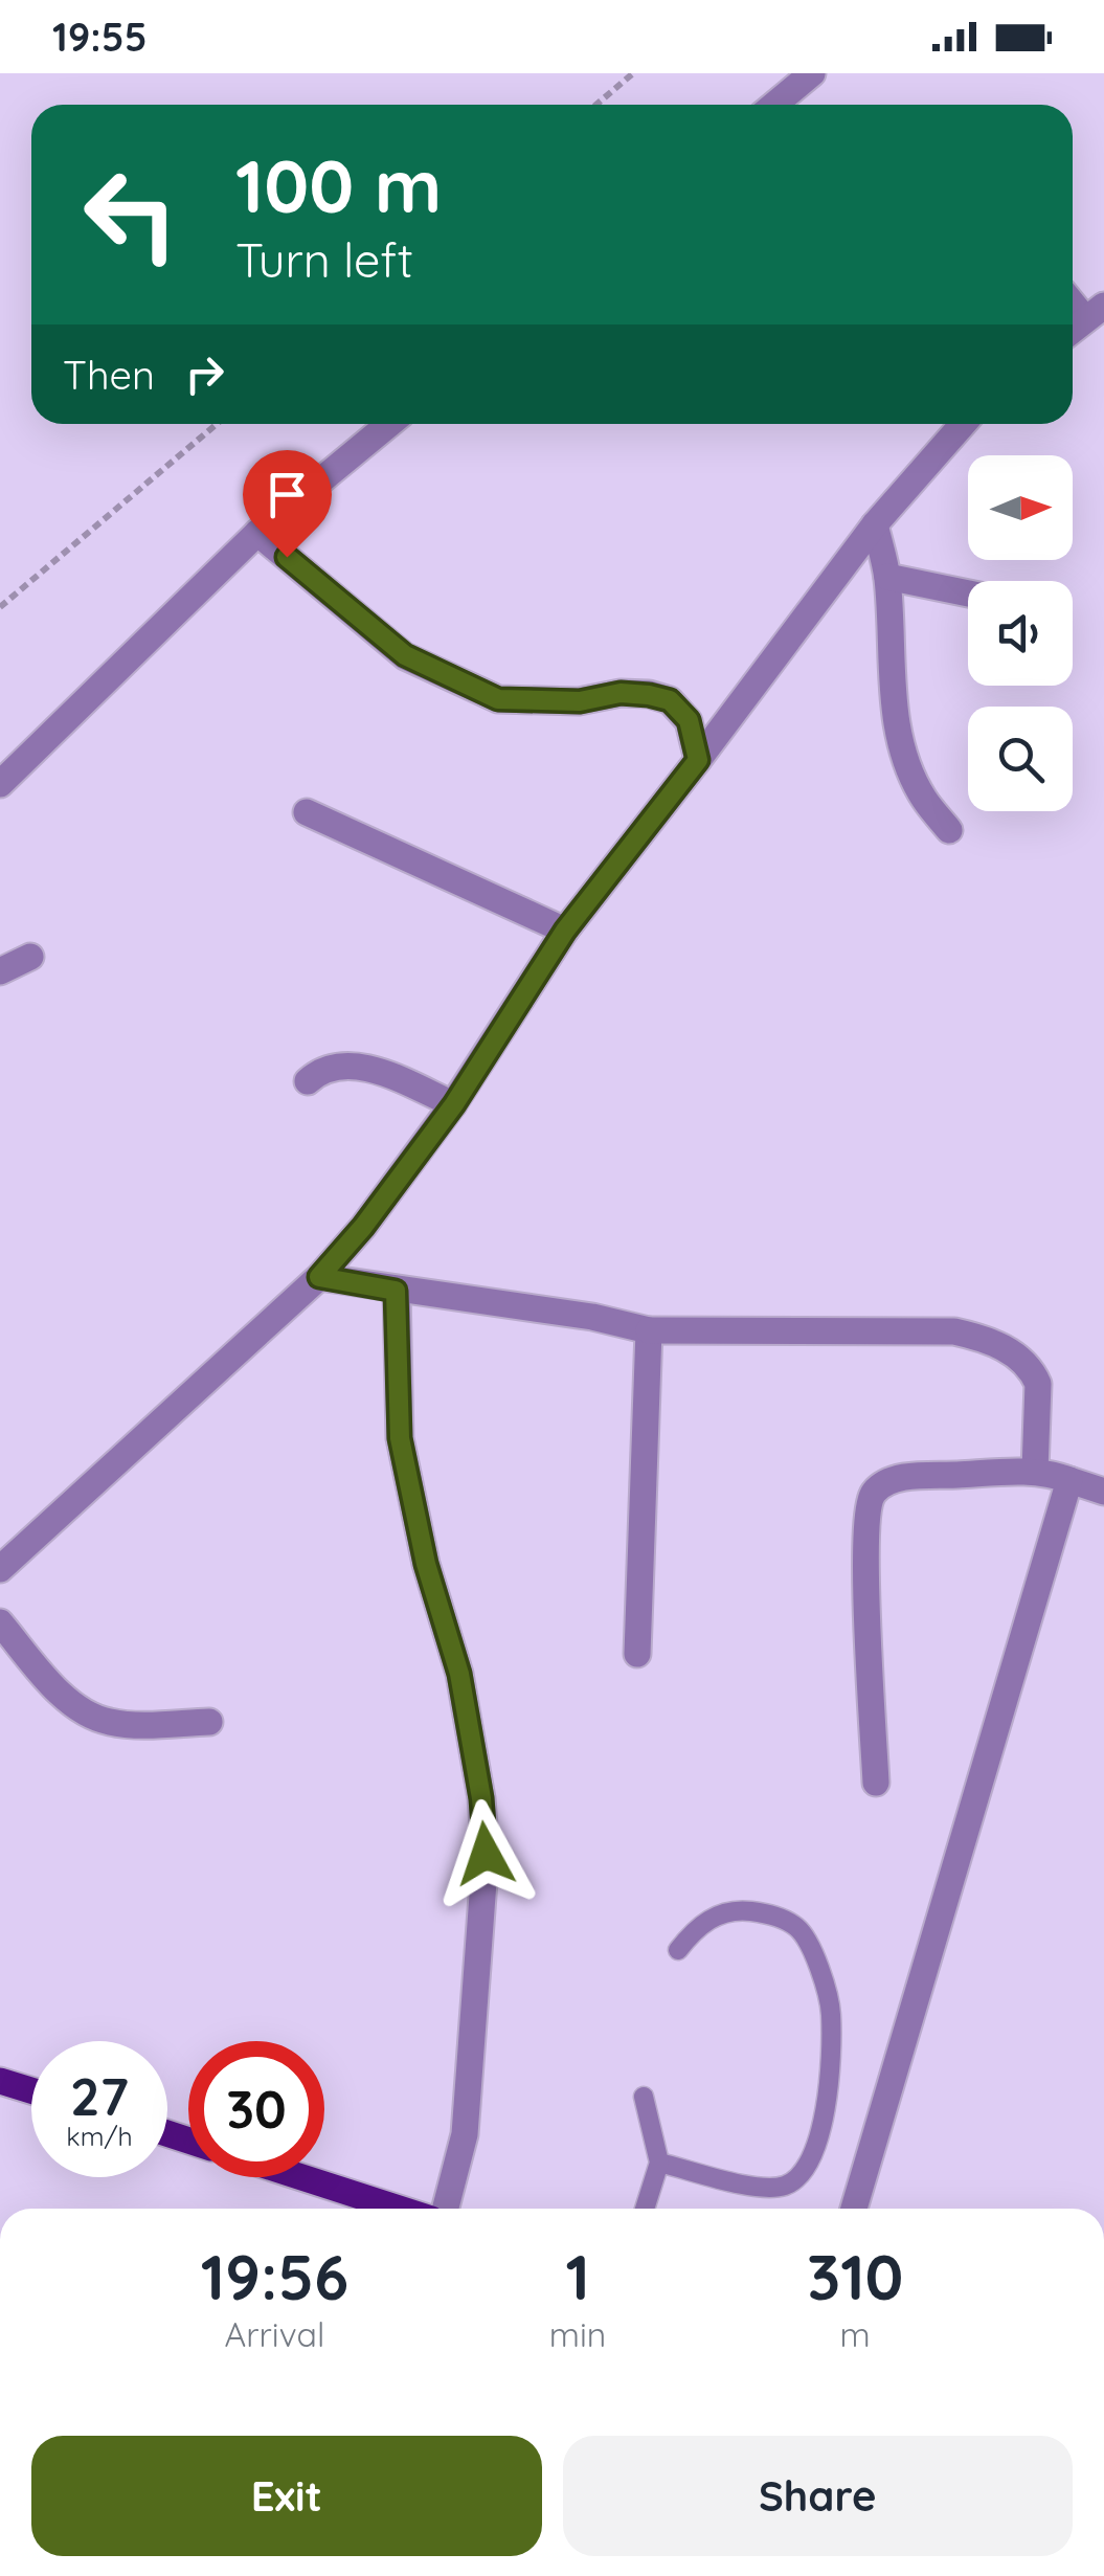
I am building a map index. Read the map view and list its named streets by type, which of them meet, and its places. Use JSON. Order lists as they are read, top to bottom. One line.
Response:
{"north":"right","page":{"status":"19:55","turn":["100 m","Turn left"],"then":"Then","speed":"27 km/h","limit":"30","eta":["19:56","Arrival","1","min","310","m"],"buttons":["Exit","Share"]}}
